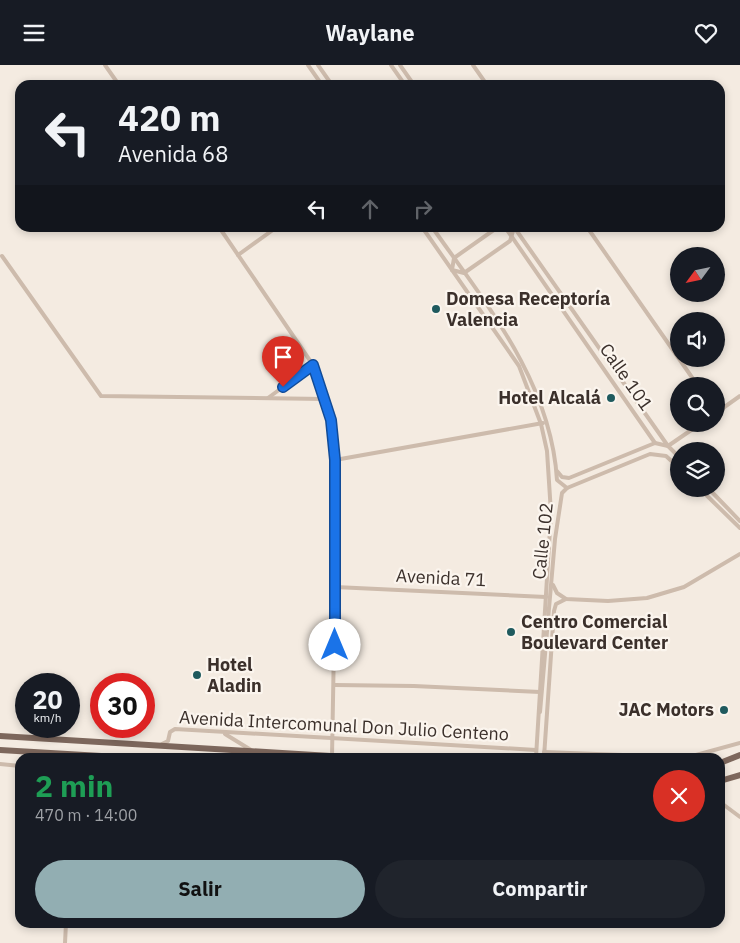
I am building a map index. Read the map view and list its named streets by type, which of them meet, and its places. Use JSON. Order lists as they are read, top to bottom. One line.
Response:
{"streets":{"main road":["Avenida Intercomunal Don Julio Centeno"],"street":["Calle 101","Calle 102","Avenida 71"]},"crossings":[["Calle 102","Avenida 71"],["Calle 102","Avenida Intercomunal Don Julio Centeno"]],"places":["Domesa Receptoría Valencia","Hotel Alcalá","Centro Comercial Boulevard Center","Hotel Aladin","JAC Motors"],"north":"bottom left","page":{"header":"Waylane","turn":["420 m","Avenida 68"],"speed":"20 km/h","limit":"30","heading":["2 min","470 m · 14:00"],"buttons":["Salir","Compartir"]}}
